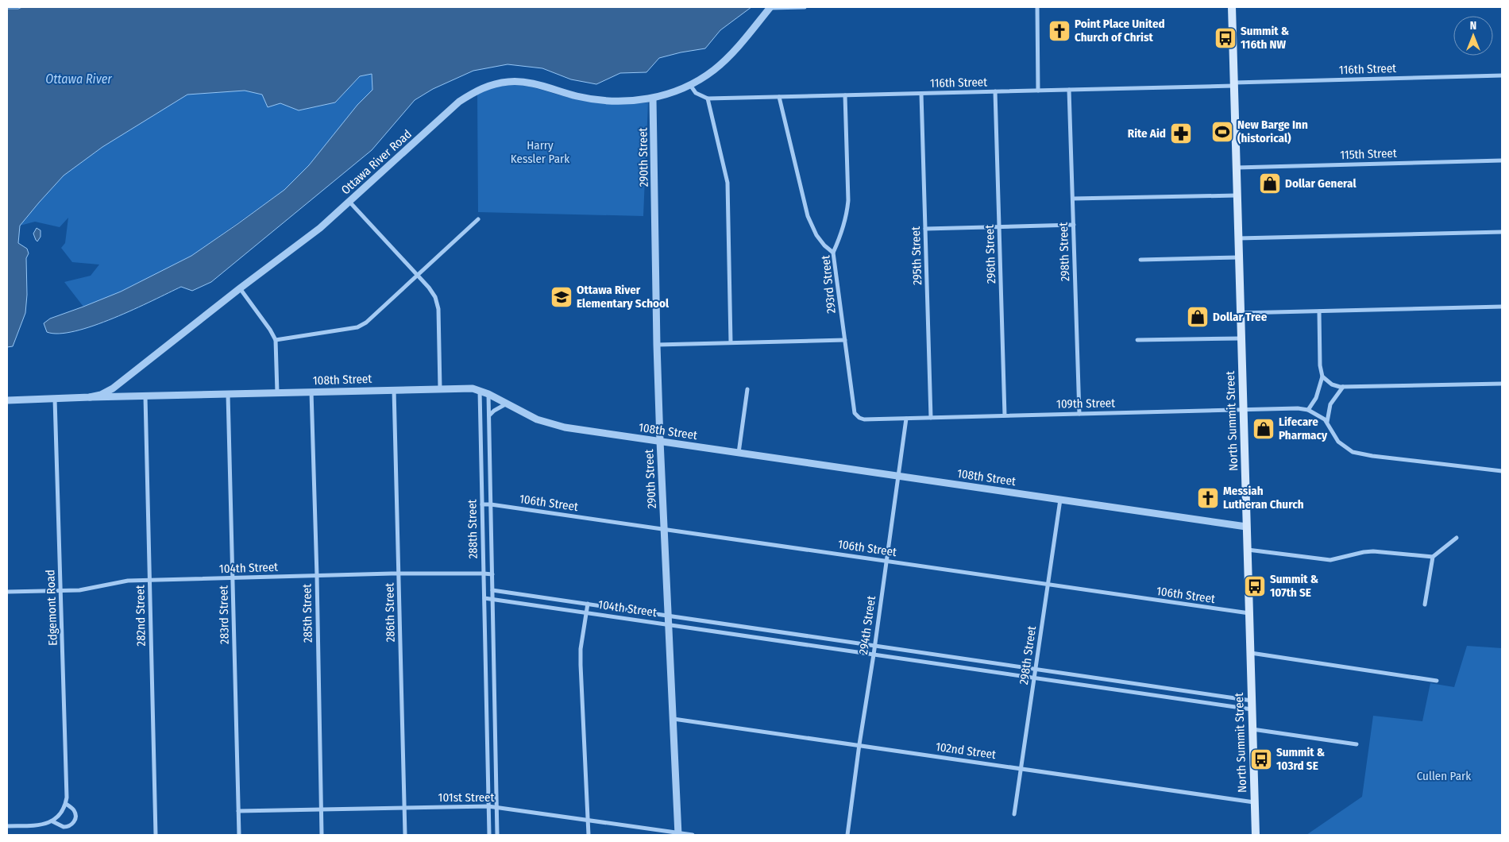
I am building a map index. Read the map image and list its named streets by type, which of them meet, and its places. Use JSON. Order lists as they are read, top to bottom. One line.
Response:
{"streets":{"main road":["North Summit Street"],"street":["116th Street","115th Street","290th Street","Ottawa River Road","298th Street","296th Street","295th Street","293rd Street","108th Street","109th Street","106th Street","288th Street","104th Street","Edgemont Road","286th Street","285th Street","283rd Street","282nd Street","294th Street","102nd Street","101st Street"]},"crossings":[["116th Street","298th Street"],["116th Street","296th Street"],["116th Street","295th Street"],["116th Street","293rd Street"],["116th Street","North Summit Street"],["115th Street","North Summit Street"],["290th Street","Ottawa River Road"],["290th Street","108th Street"],["290th Street","106th Street"],["290th Street","104th Street"],["290th Street","102nd Street"],["290th Street","101st Street"],["Ottawa River Road","108th Street"],["Ottawa River Road","Edgemont Road"],["298th Street","108th Street"],["298th Street","109th Street"],["298th Street","106th Street"],["298th Street","104th Street"],["298th Street","102nd Street"],["296th Street","109th Street"],["295th Street","109th Street"],["293rd Street","109th Street"],["108th Street","North Summit Street"],["108th Street","288th Street"],["108th Street","286th Street"],["108th Street","285th Street"],["108th Street","283rd Street"],["108th Street","282nd Street"],["108th Street","294th Street"],["109th Street","North Summit Street"],["109th Street","294th Street"],["North Summit Street","106th Street"],["North Summit Street","104th Street"],["North Summit Street","102nd Street"],["106th Street","288th Street"],["106th Street","294th Street"],["288th Street","104th Street"],["288th Street","101st Street"],["104th Street","Edgemont Road"],["104th Street","286th Street"],["104th Street","285th Street"],["104th Street","283rd Street"],["104th Street","282nd Street"],["104th Street","294th Street"],["286th Street","101st Street"],["285th Street","101st Street"],["283rd Street","101st Street"],["294th Street","102nd Street"]],"water":["Ottawa River"],"parks":["Harry Kessler Park","Cullen Park"],"places":{"church":["Point Place United Church of Christ","Messiah Lutheran Church"],"bus stop":["Summit & 116th NW","Summit & 107th SE","Summit & 103rd SE"],"sports":["New Barge Inn (historical)"],"pharmacy":["Rite Aid"],"shop":["Dollar General","Dollar Tree","Lifecare Pharmacy"],"school or university":["Ottawa River Elementary School"]},"north":"top"}
